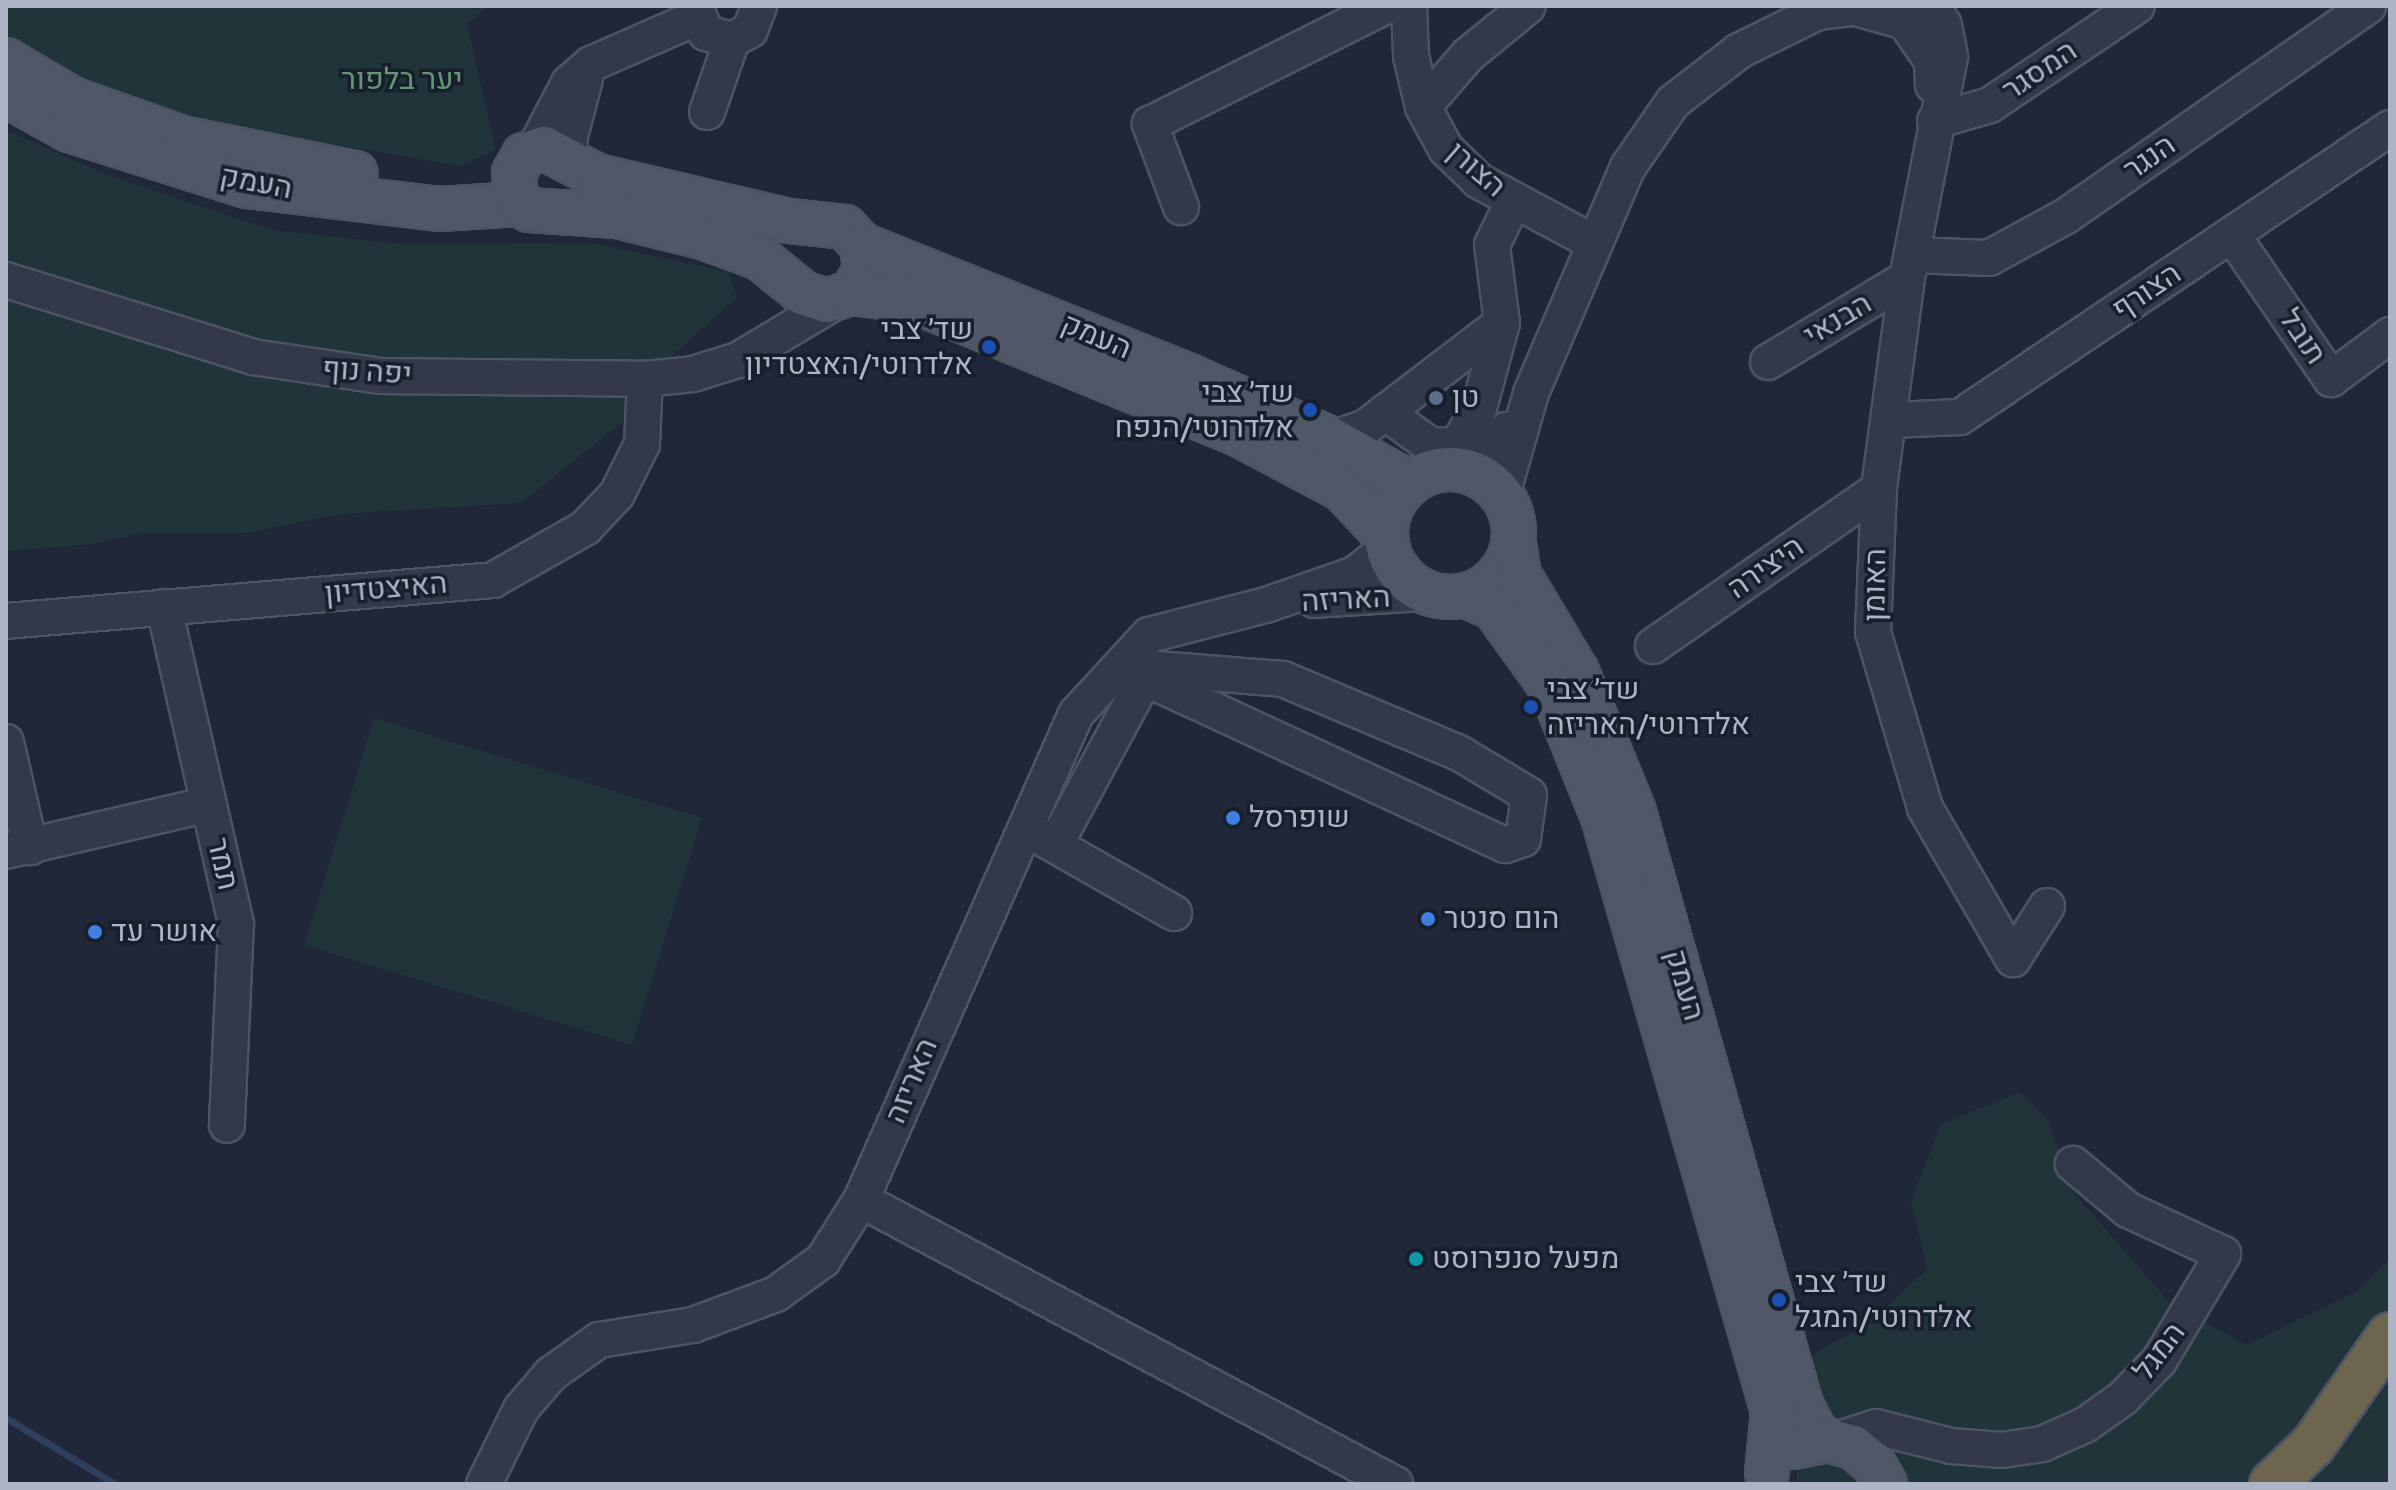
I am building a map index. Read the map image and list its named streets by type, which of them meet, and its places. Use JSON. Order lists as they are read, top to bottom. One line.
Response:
{"streets":{"main road":["העמק"],"street":["המסגר","הנגר","הצורן","הצורף","הבנאי","תובל","יפה נוף","היצירה","האומן","האיצטדיון","האריזה","תמר","המגל"]},"crossings":[["המסגר","האומן"],["הנגר","הבנאי"],["הנגר","האומן"],["העמק","יפה נוף"],["העמק","האריזה"],["העמק","המגל"],["הצורף","תובל"],["הצורף","האומן"],["הבנאי","האומן"],["יפה נוף","האיצטדיון"],["היצירה","האומן"],["האיצטדיון","תמר"]],"parks":["יער בלפור"],"places":["שד׳ צבי אלדרוטי/האצטדיון","טן","שד׳ צבי אלדרוטי/הנפח","שד׳ צבי אלדרוטי/האריזה","שופרסל","הום סנטר","אושר עד","מפעל סנפרוסט","שד׳ צבי אלדרוטי/המגל"]}
